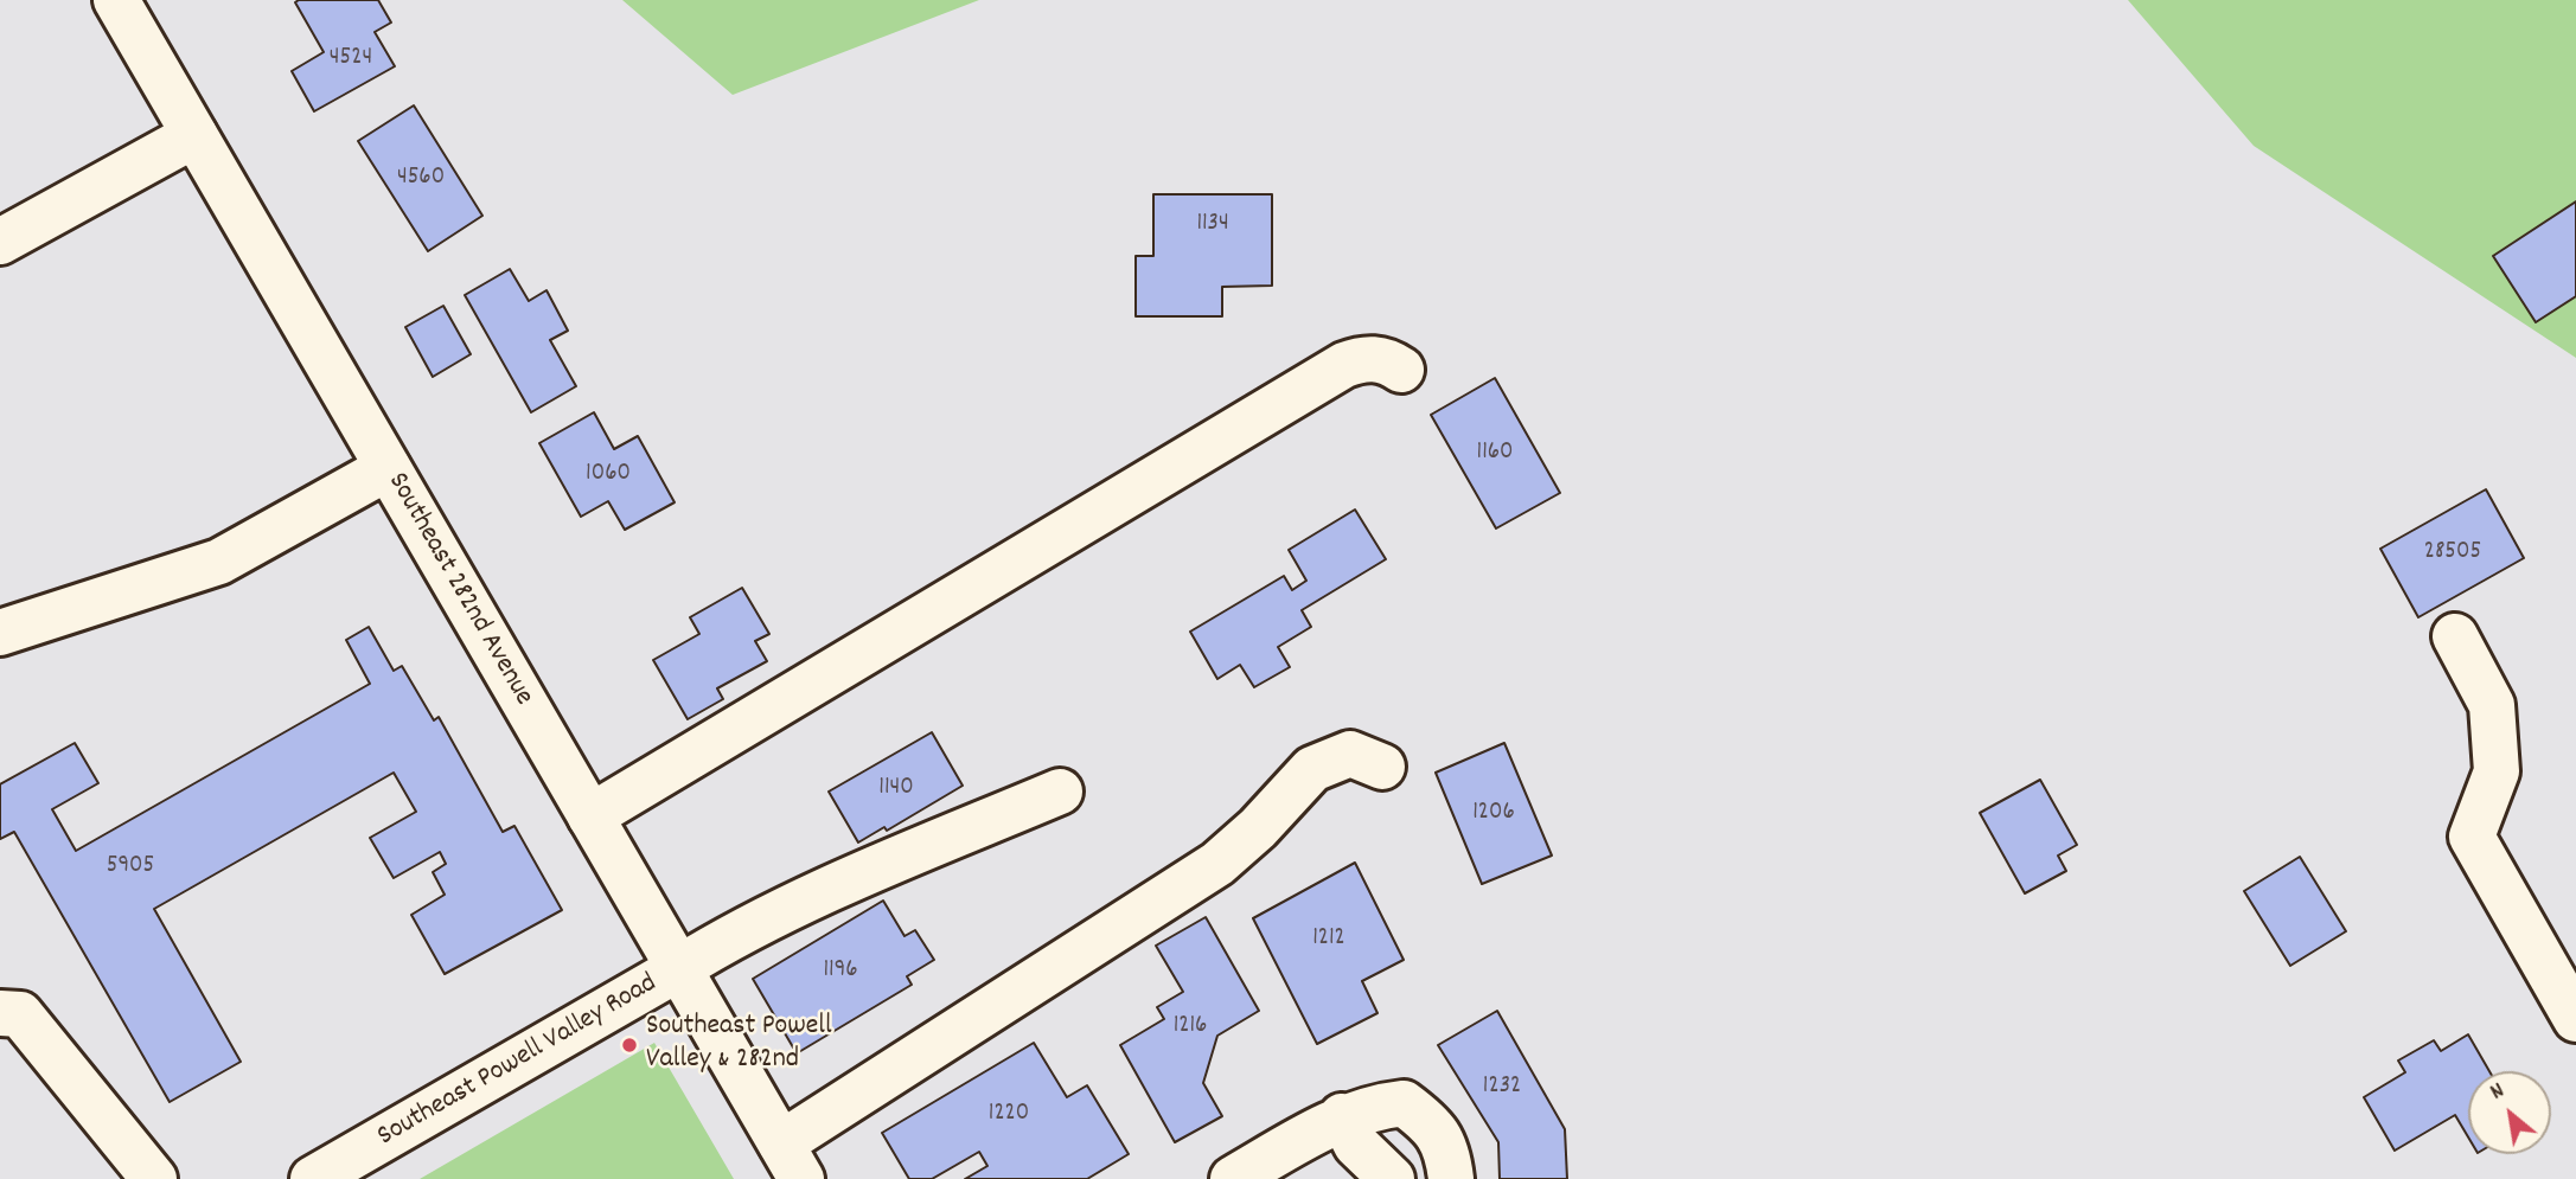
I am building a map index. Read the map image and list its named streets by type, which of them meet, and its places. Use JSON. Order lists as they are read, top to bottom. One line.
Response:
{"streets":{"main road":["Southeast 282nd Avenue","Southeast Powell Valley Road"]},"crossings":[["Southeast 282nd Avenue","Southeast Powell Valley Road"]],"places":["Southeast Powell Valley & 282nd"],"house_numbers":["4524","4560","1134","1160","1060","28505","1140","1206","5905","1212","1196","1216","1232","1220"],"north":"top left"}
